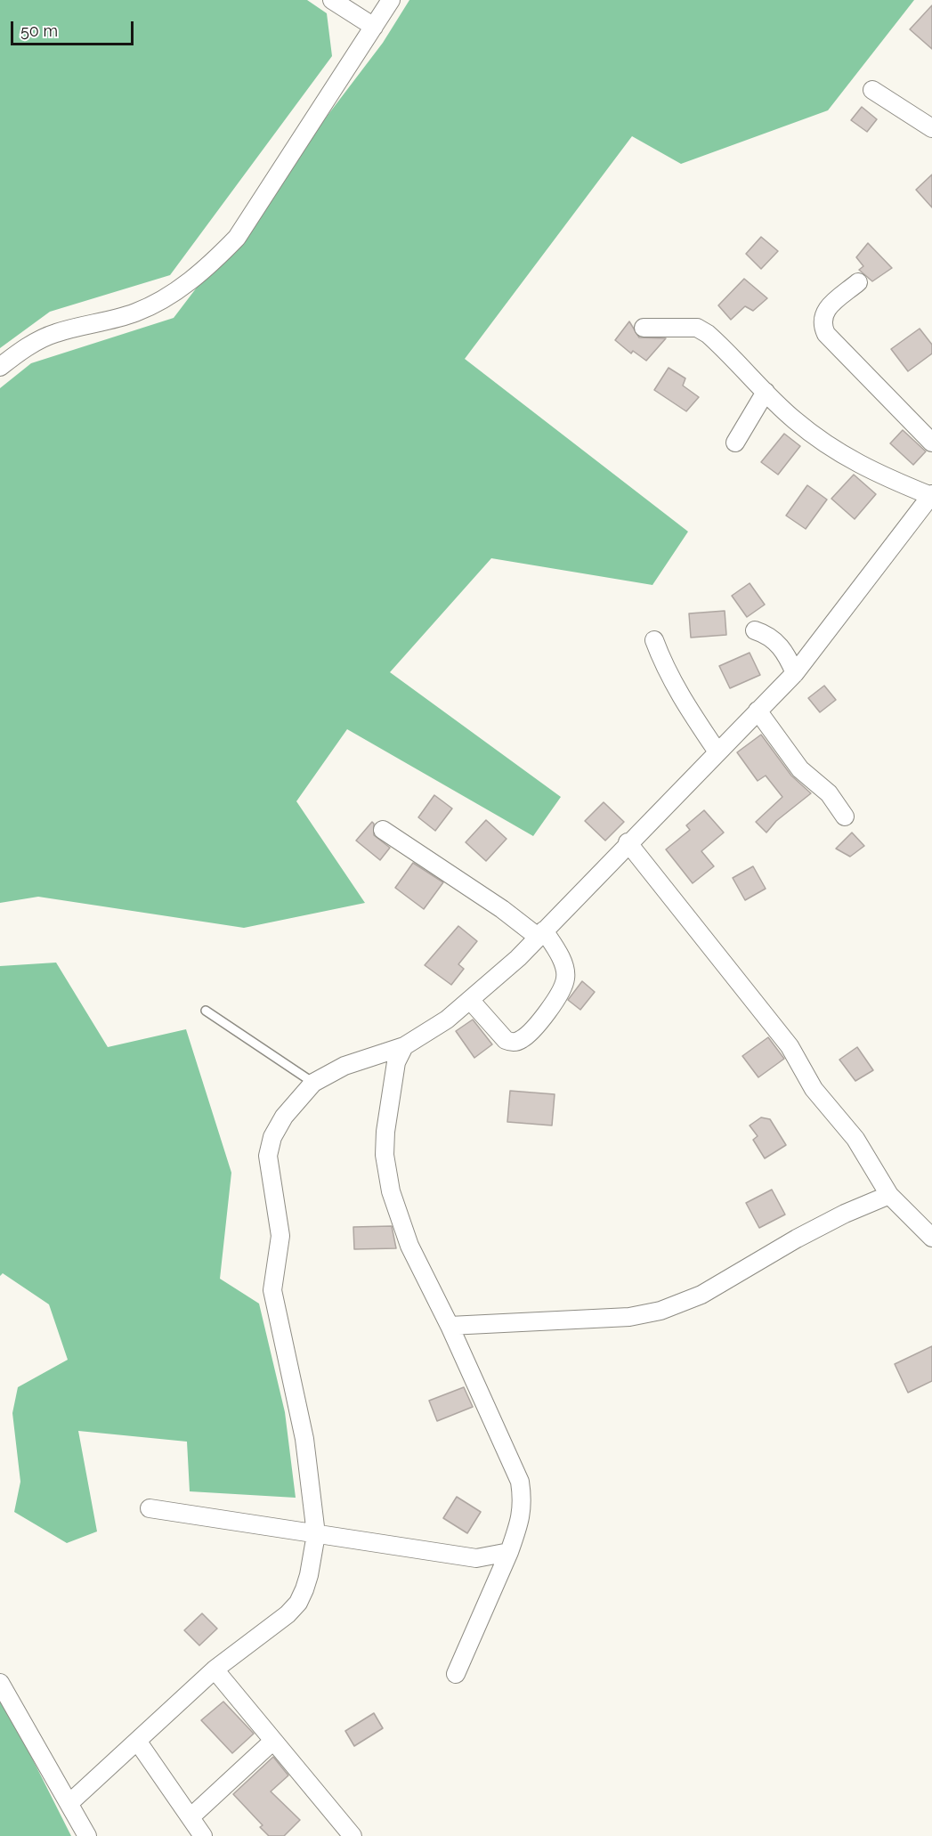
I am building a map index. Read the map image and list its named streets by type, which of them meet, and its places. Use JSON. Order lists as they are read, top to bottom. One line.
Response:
{"scale_bar":"50 m"}
